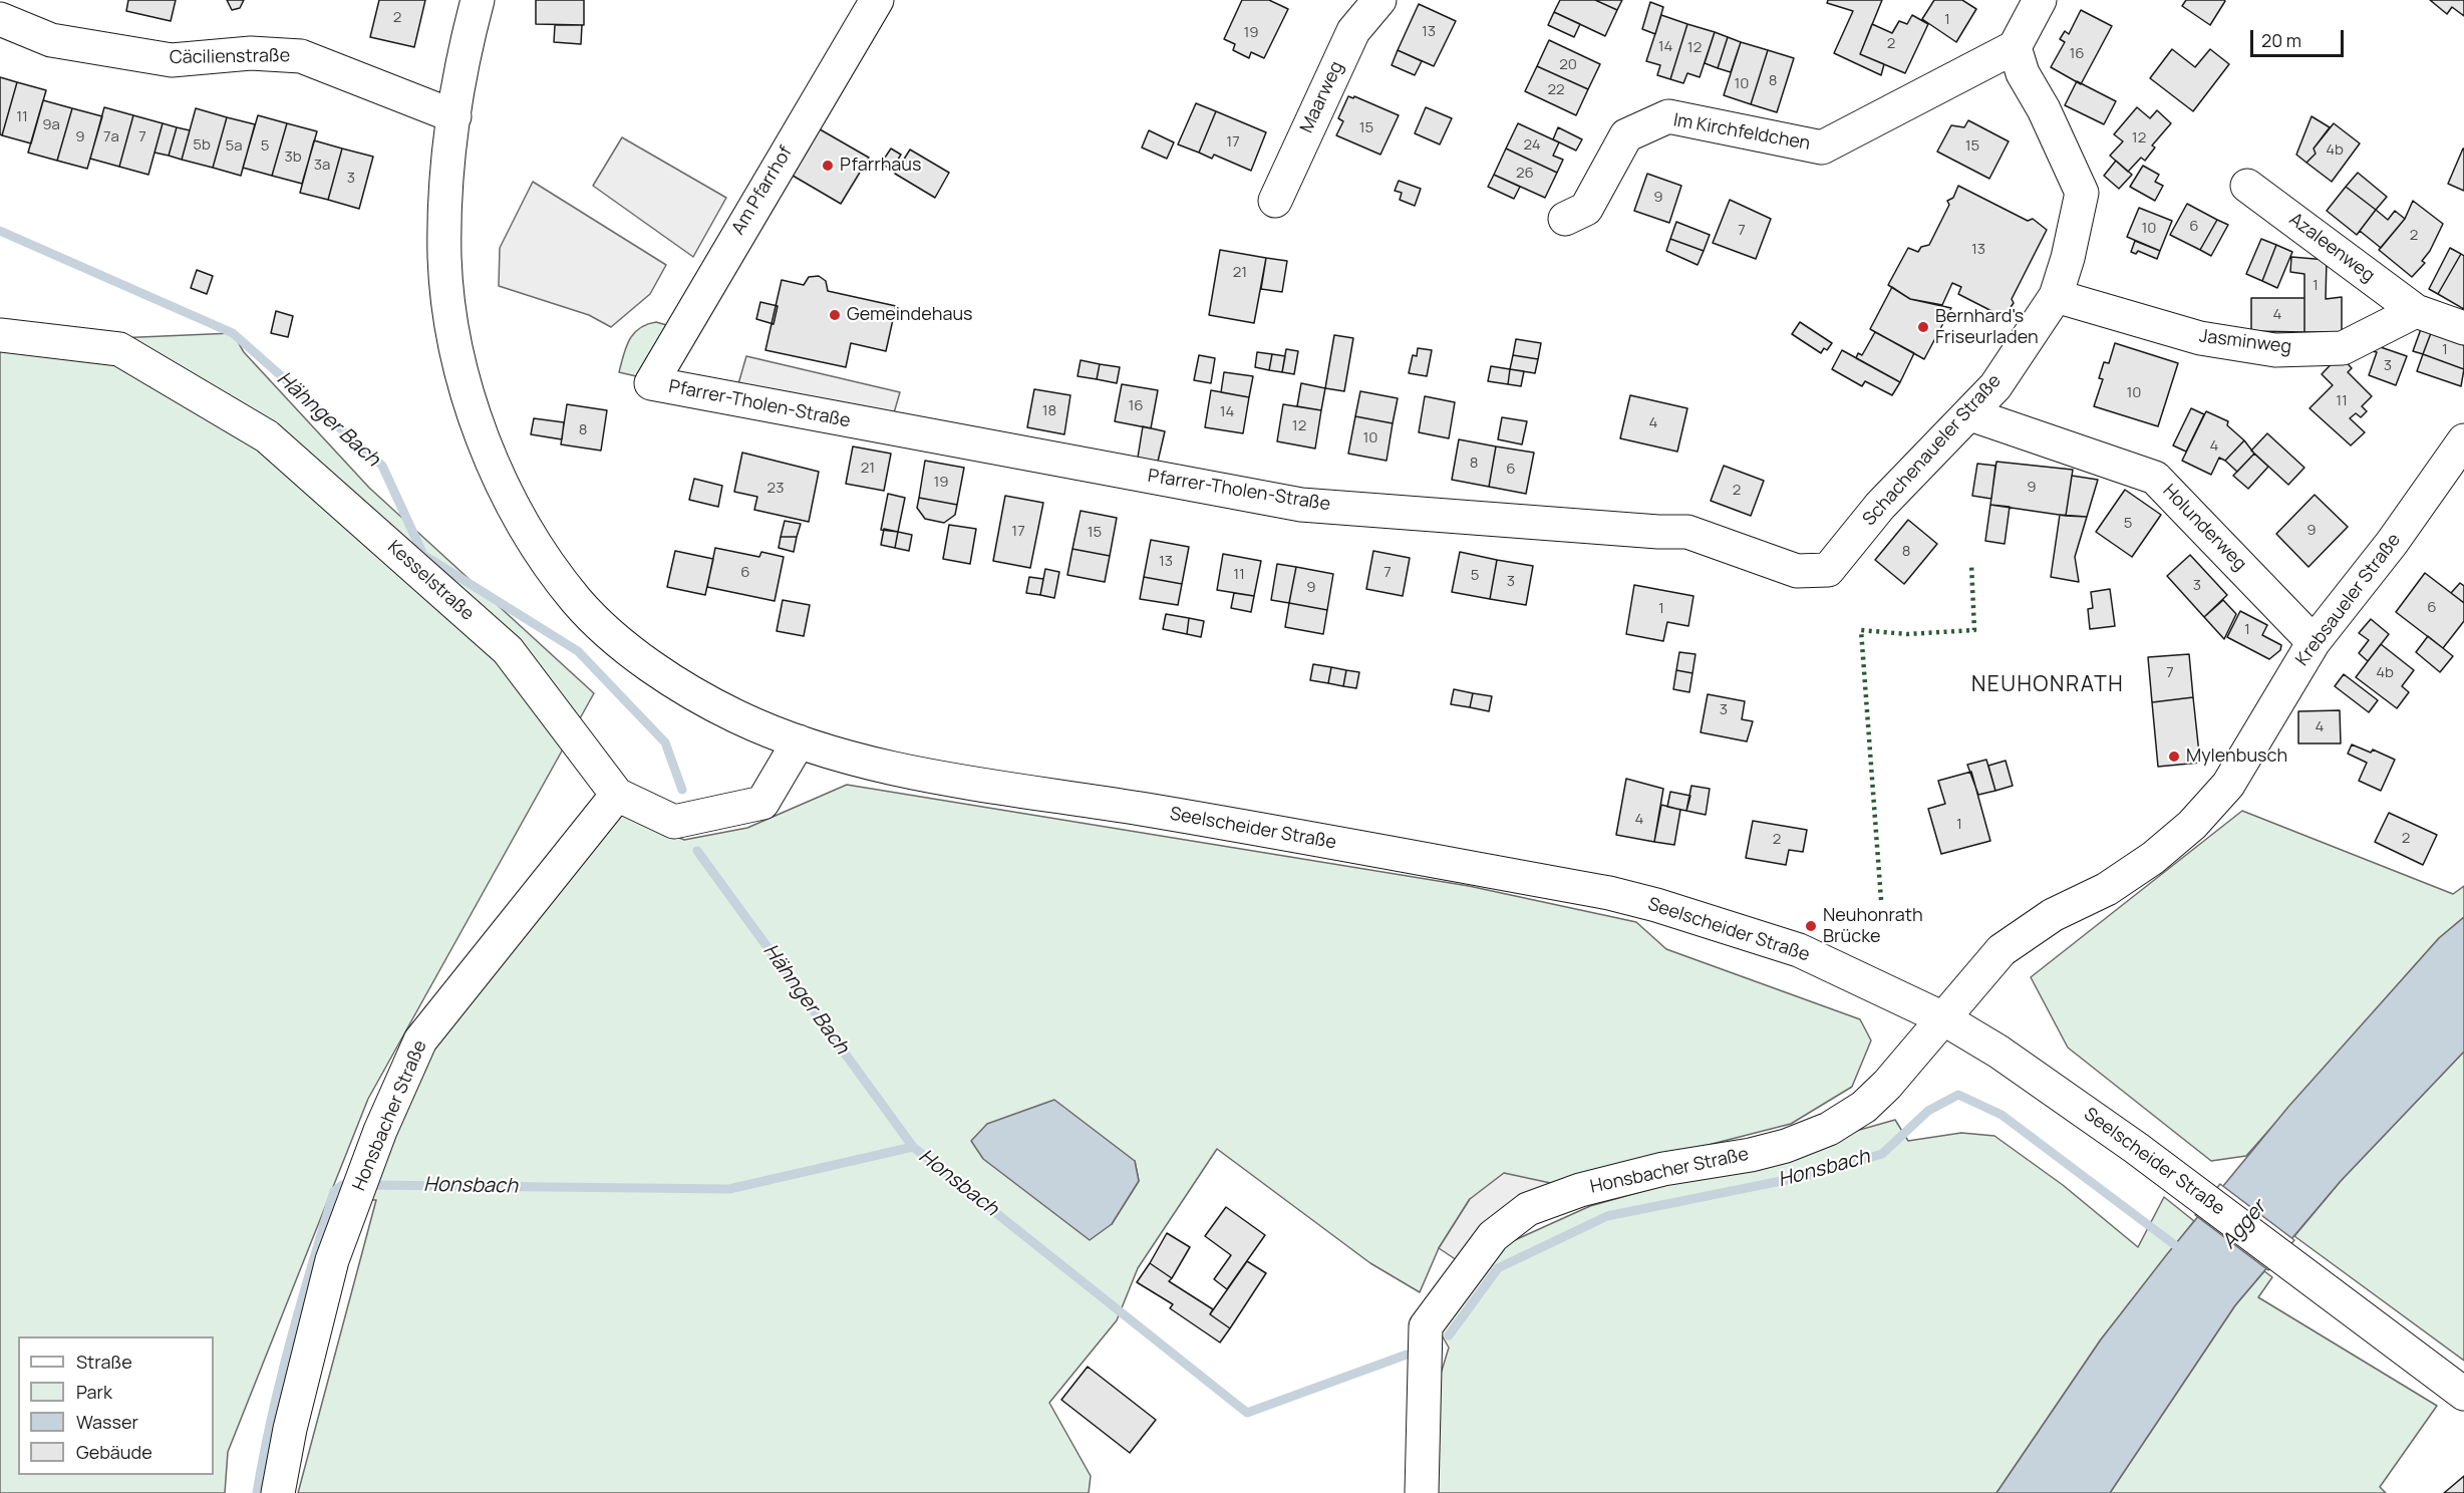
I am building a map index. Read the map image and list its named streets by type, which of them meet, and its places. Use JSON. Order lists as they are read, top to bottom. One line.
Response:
{"streets":{"street":["Cäcilienstraße","Maarweg","Im Kirchfeldchen","Am Pfarrhof","Azaleenweg","Jasminweg","Pfarrer-Tholen-Straße","Schachenaueler Straße","Holunderweg","Kesselstraße","Krebsaueler Straße","Seelscheider Straße","Honsbacher Straße"]},"crossings":[["Cäcilienstraße","Seelscheider Straße"],["Im Kirchfeldchen","Schachenaueler Straße"],["Am Pfarrhof","Pfarrer-Tholen-Straße"],["Azaleenweg","Jasminweg"],["Jasminweg","Schachenaueler Straße"],["Pfarrer-Tholen-Straße","Schachenaueler Straße"],["Schachenaueler Straße","Holunderweg"],["Holunderweg","Krebsaueler Straße"],["Kesselstraße","Seelscheider Straße"],["Kesselstraße","Honsbacher Straße"],["Krebsaueler Straße","Seelscheider Straße"],["Krebsaueler Straße","Honsbacher Straße"],["Seelscheider Straße","Honsbacher Straße"]],"districts":["NEUHONRATH"],"water":["Hähnger Bach","Honsbach","Agger"],"places":["Pfarrhaus","Gemeindehaus","Bernhard's Friseurladen","Mylenbusch","Neuhonrath Brücke"],"house_numbers":["2","1","13","19","2","14","12","16","20","8","10","22","11","9a","15","9","7a","7","12","17","5b","24","5a","5","15","4b","3b","3a","26","3","9","6","10","7","2","13","21","1","4","1","3","10","11","16","18","14","4","12","8","10","4","8","21","6","19","9","23","2","5","9","17","15","8","13","6","7","11","5","3","3","9","6","1","1","7","4b","3","4","4","1","2","2"],"legend":["Straße","Park","Wasser","Gebäude"],"scale_bar":"20 m"}
